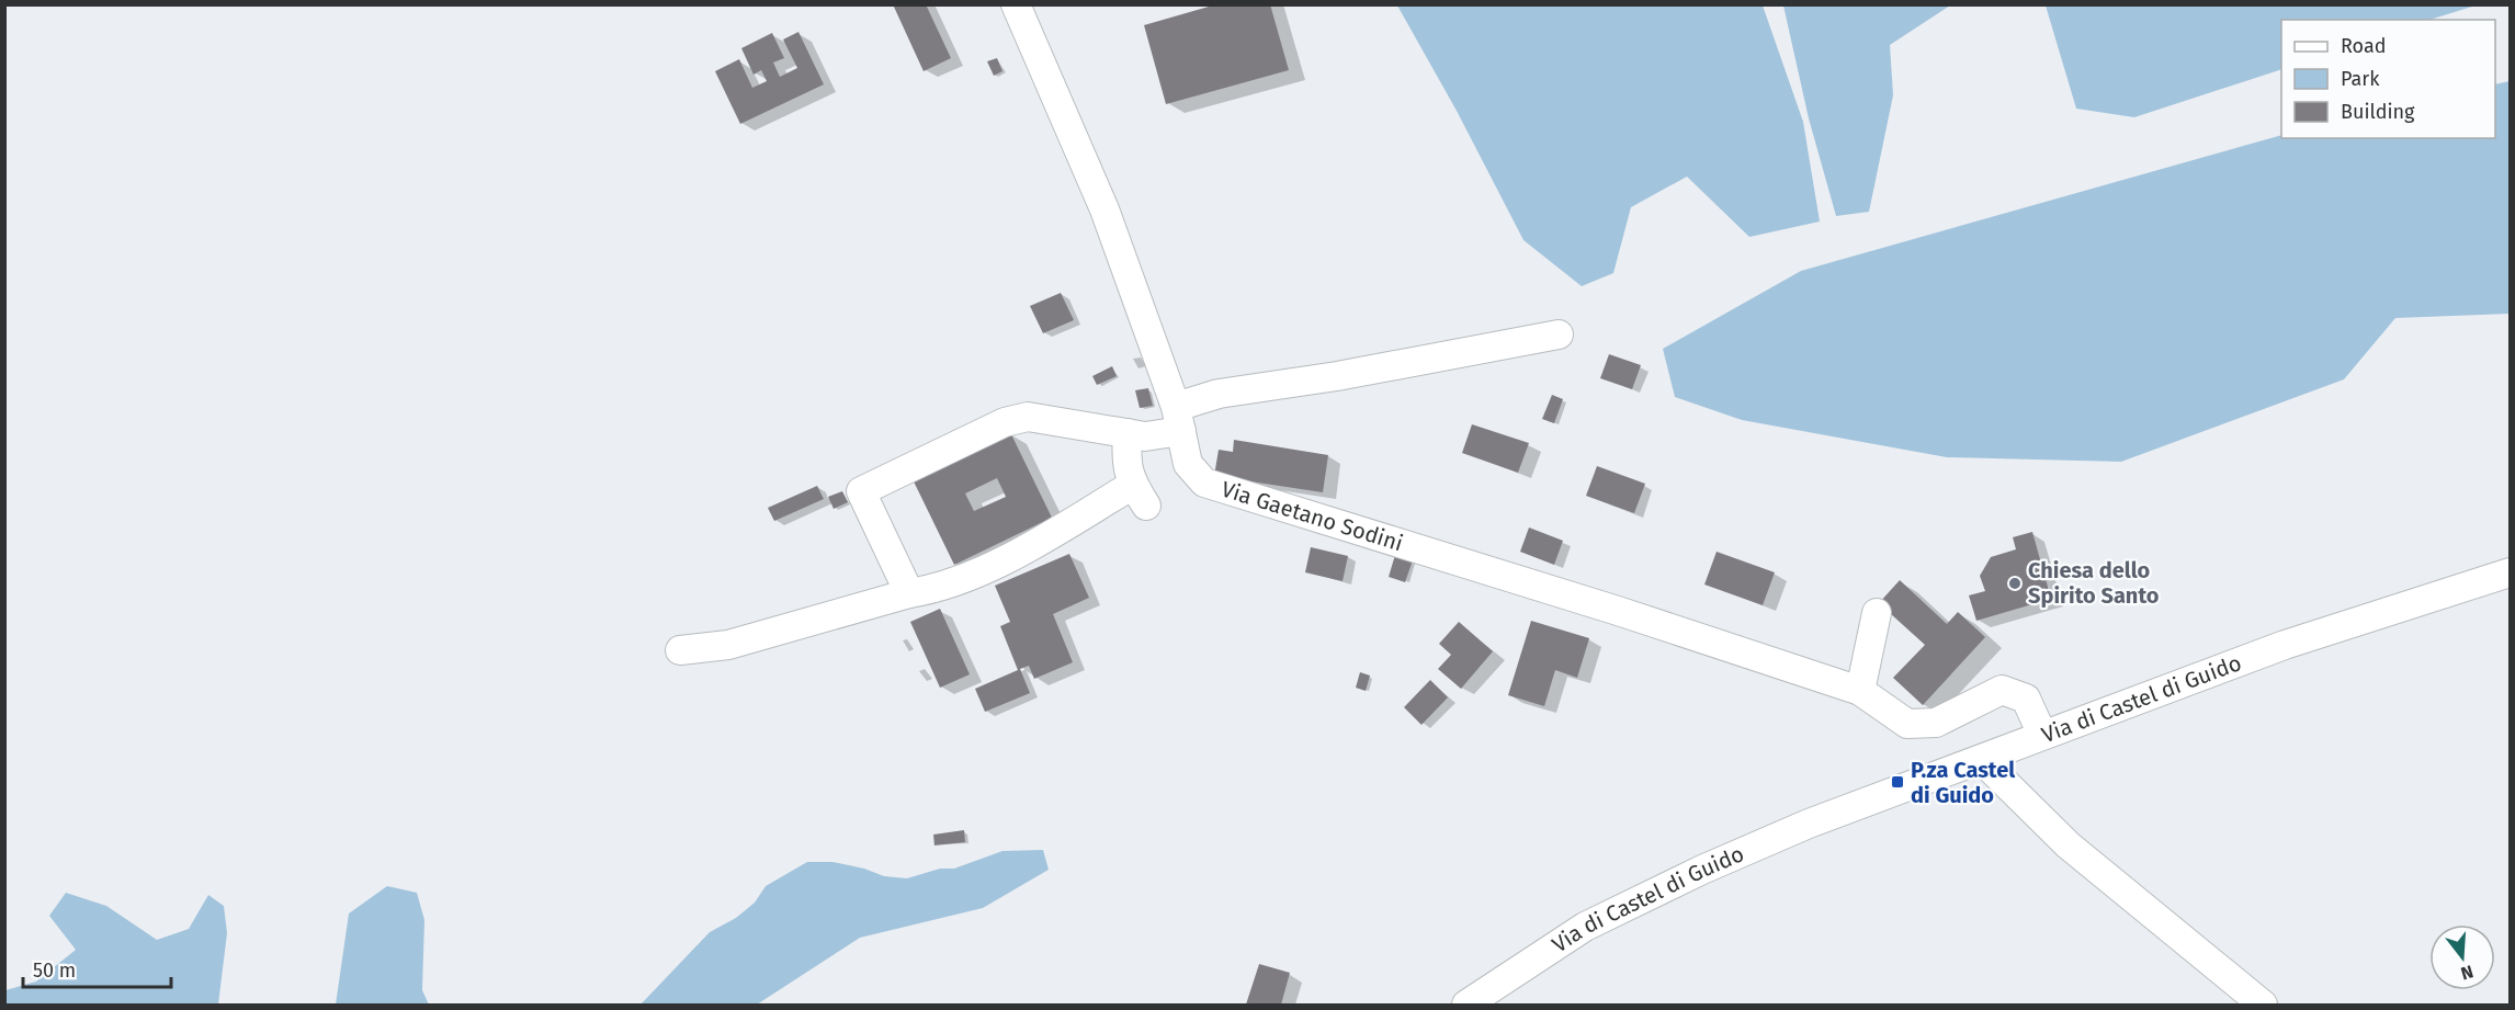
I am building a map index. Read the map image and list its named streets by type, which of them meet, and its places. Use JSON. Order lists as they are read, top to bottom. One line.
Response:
{"streets":{"street":["Via Gaetano Sodini","Via di Castel di Guido"]},"crossings":[["Via Gaetano Sodini","Via di Castel di Guido"]],"places":{"other":["Chiesa dello Spirito Santo"],"transit":["P.za Castel di Guido"]},"legend":["Road","Park","Building"],"scale_bar":"50 m","north":"bottom"}
